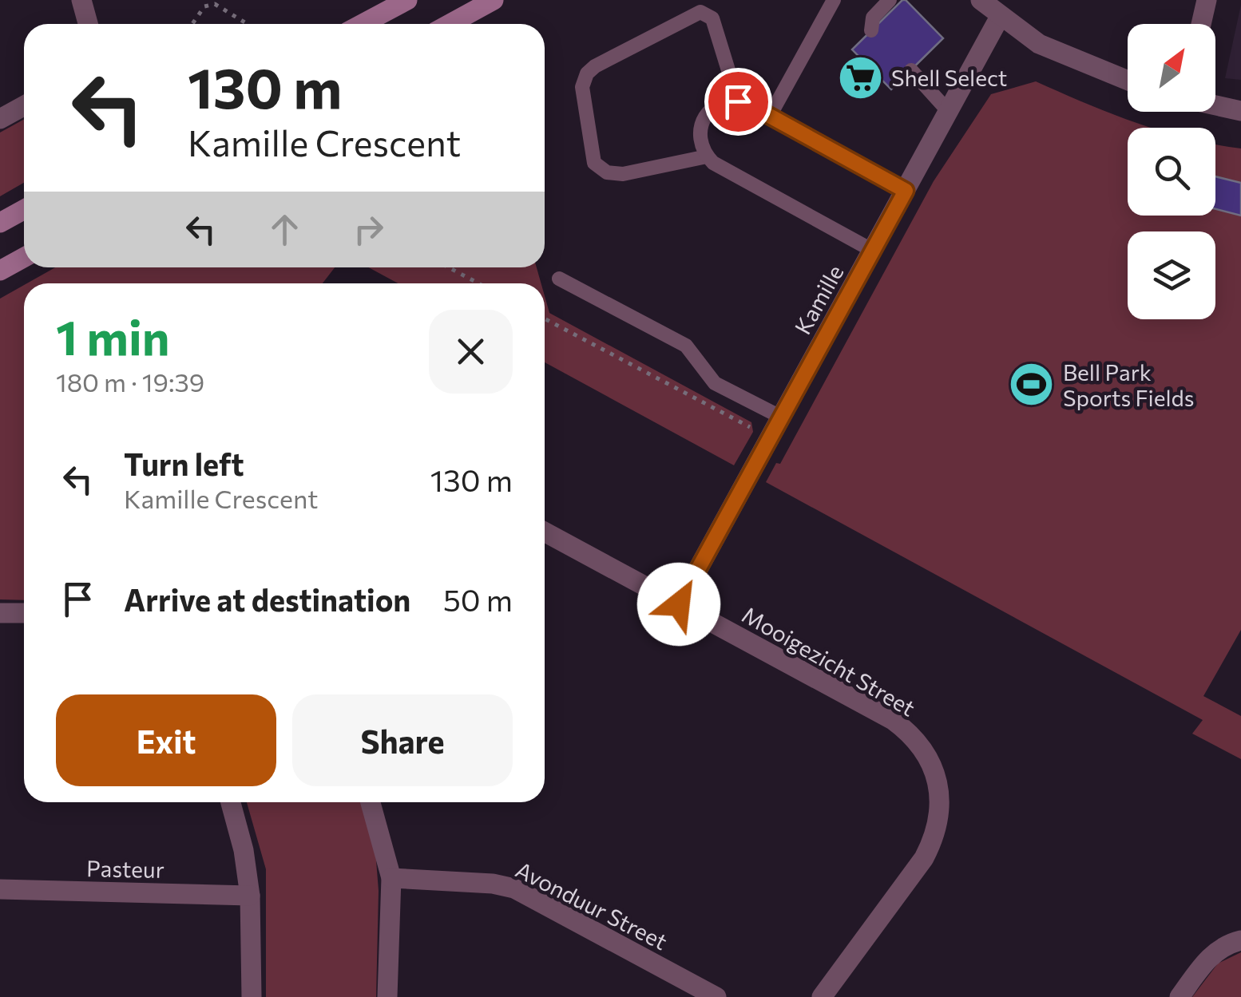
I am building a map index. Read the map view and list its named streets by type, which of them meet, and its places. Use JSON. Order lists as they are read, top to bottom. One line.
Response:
{"streets":{"street":["Kamille","Mooigezicht Street","Pasteur","Avonduur Street"]},"crossings":[["Kamille","Mooigezicht Street"]],"places":{"supermarket":["Shell Select"],"sports":["Bell Park Sports Fields"]},"north":"top right","page":{"turn":["130 m","Kamille Crescent"],"heading":["1 min","180 m · 19:39"],"list":[{"name":"Turn left","note":"Kamille Crescent","value":"130 m"},{"name":"Arrive at destination","value":"50 m"}],"buttons":["Exit","Share"]}}
